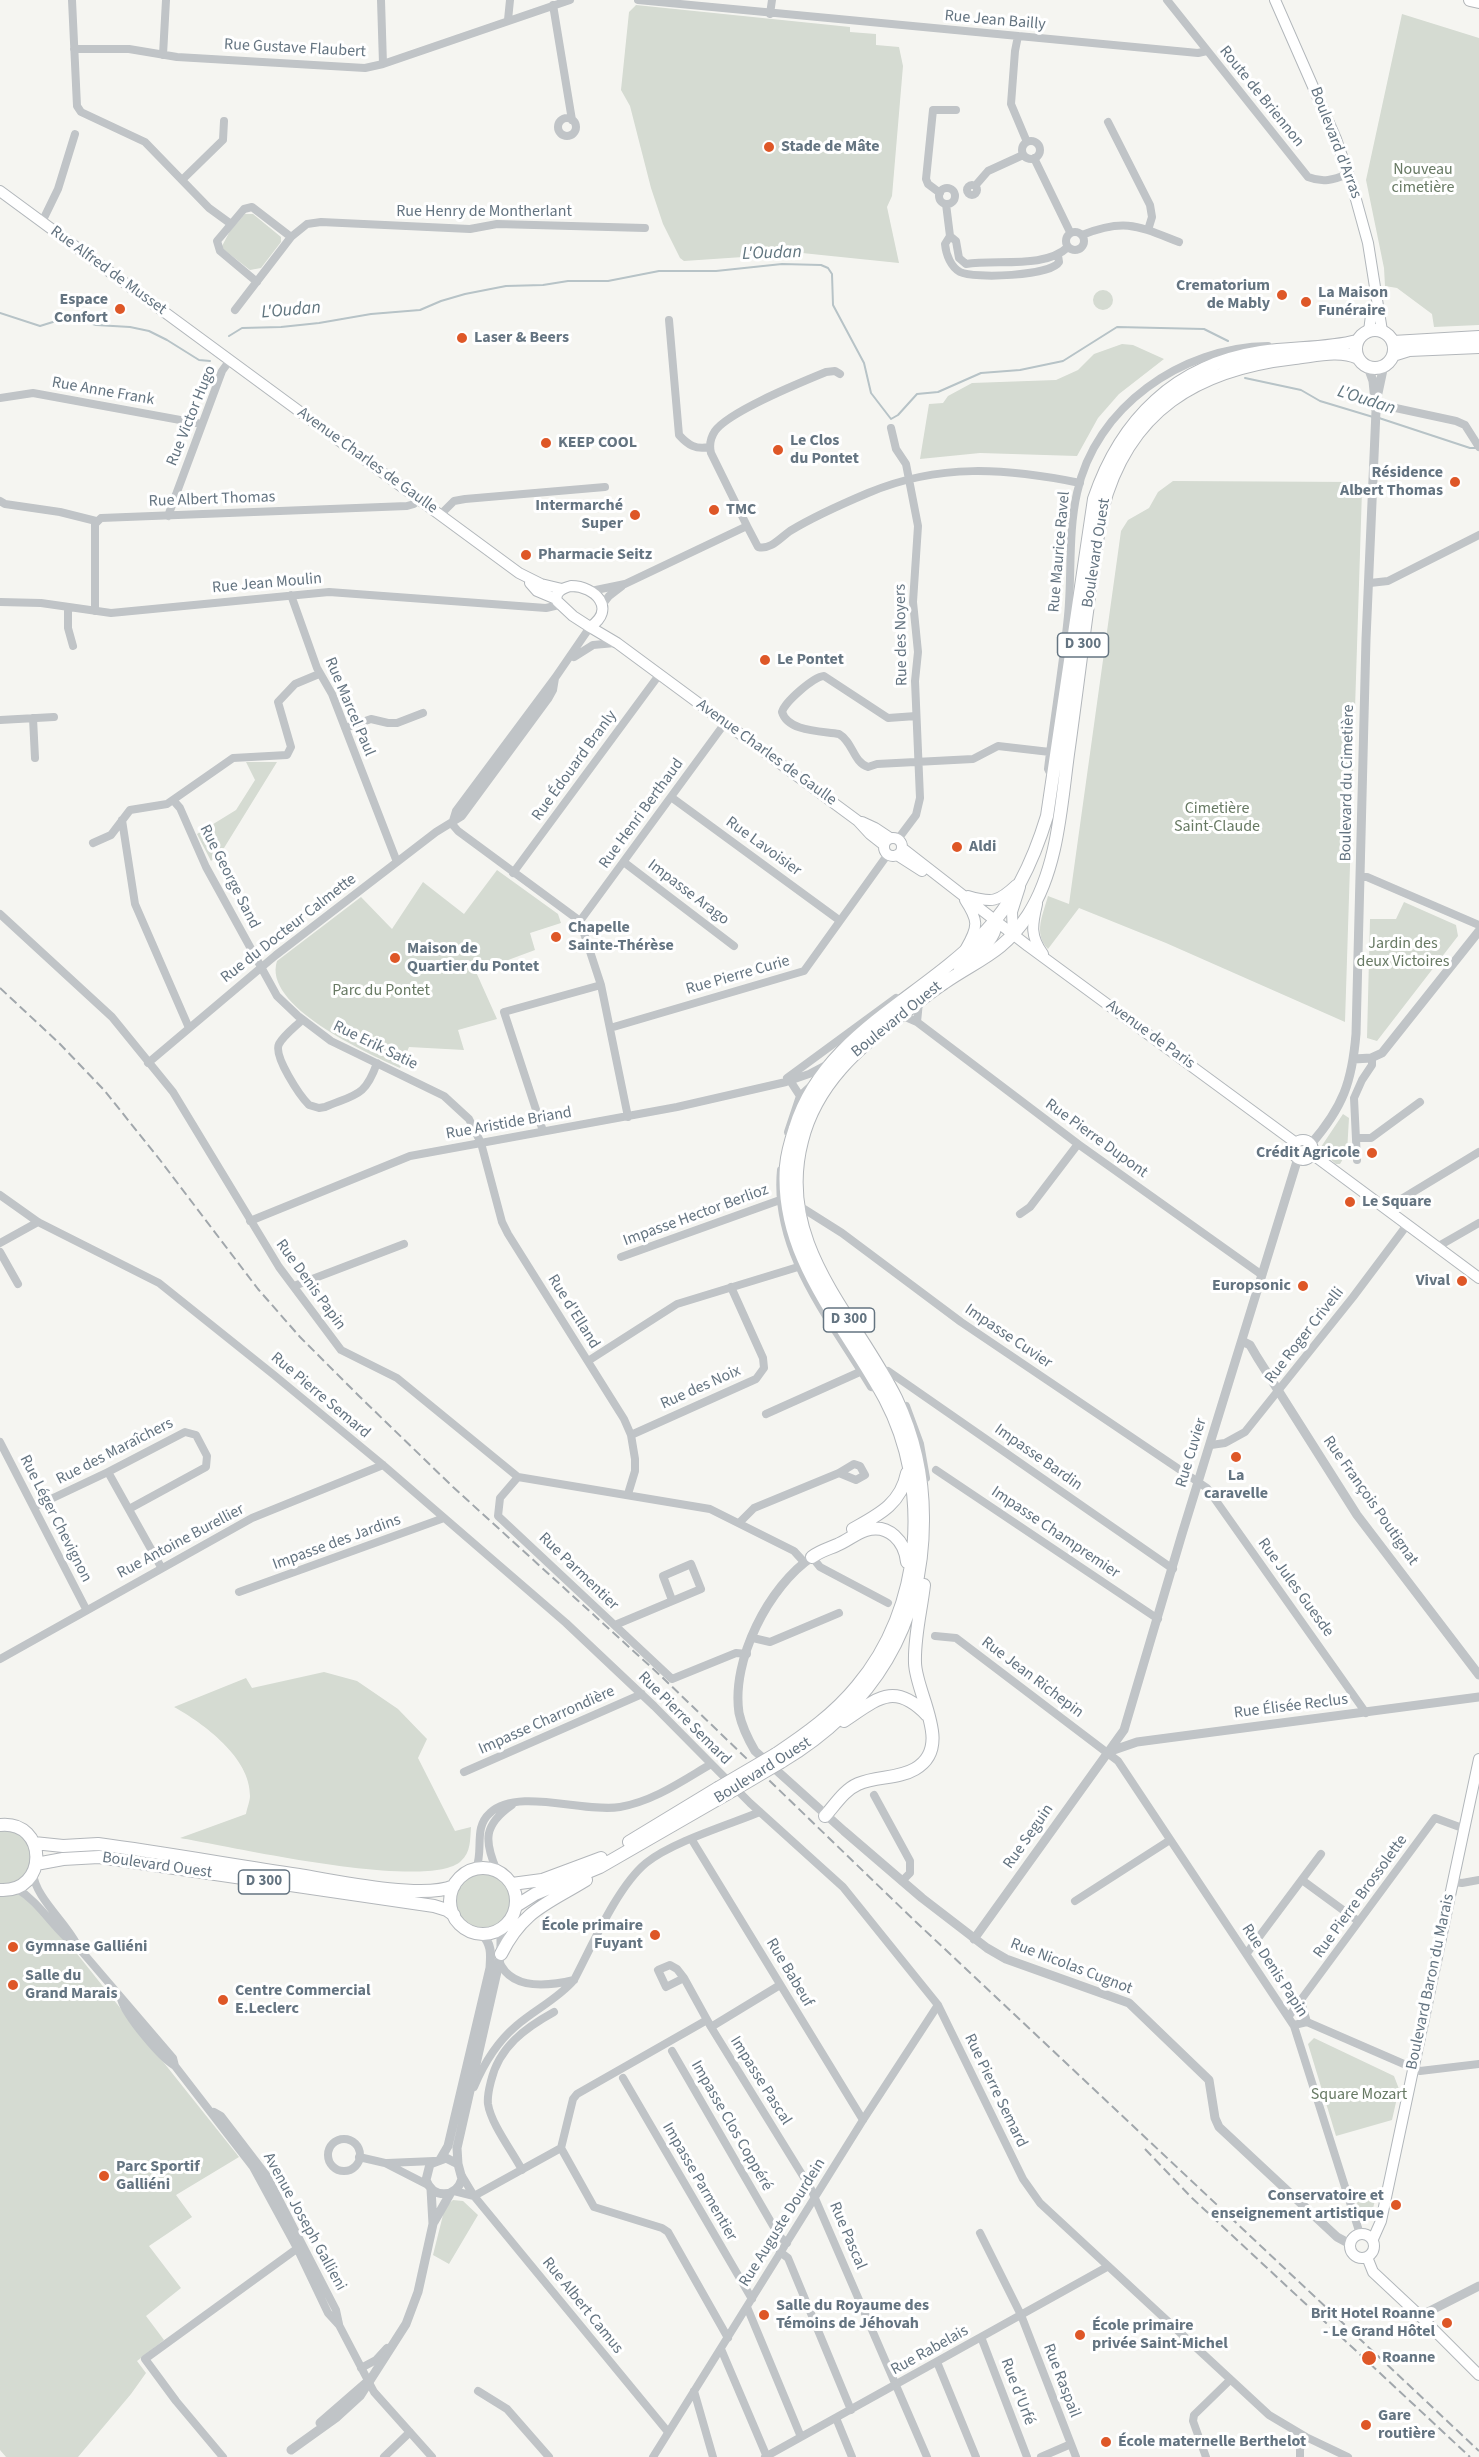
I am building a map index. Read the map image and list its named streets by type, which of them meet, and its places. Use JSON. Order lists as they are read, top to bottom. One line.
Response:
{"streets":{"main road":["Boulevard d'Arras","Rue Alfred de Musset","Avenue Charles de Gaulle","Boulevard Ouest","D 300","Avenue de Paris","Boulevard Baron du Marais"],"street":["Rue Jean Bailly","Rue Gustave Flaubert","Route de Briennon","Rue Henry de Montherlant","Rue Anne Frank","Rue Victor Hugo","Rue Albert Thomas","Rue Maurice Ravel","Rue Jean Moulin","Rue des Noyers","Rue Marcel Paul","Rue Édouard Branly","Boulevard du Cimetière","Rue Henri Berthaud","Rue Lavoisier","Rue George Sand","Impasse Arago","Rue du Docteur Calmette","Rue Pierre Curie","Rue Erik Satie","Rue Aristide Briand","Rue Pierre Dupont","Impasse Hector Berlioz","Rue Denis Papin","Rue d'Elland","Rue Roger Crivelli","Impasse Cuvier","Rue des Noix","Rue Pierre Semard","Rue des Maraîchers","Rue Cuvier","Impasse Bardin","Rue François Poutignat","Rue Léger Chevignon","Impasse Champremier","Rue Antoine Burellier","Impasse des Jardins","Rue Parmentier","Rue Jules Guesde","Rue Jean Richepin","Rue Élisée Reclus","Impasse Charrondière","Rue Seguin","Rue Pierre Brossolette","Rue Nicolas Cugnot","Rue Babeuf","Impasse Pascal","Impasse Clos Coppéré","Impasse Parmentier","Avenue Joseph Gallieni","Rue Auguste Dourdein","Rue Pascal","Rue Albert Camus","Rue Rabelais","Rue Raspail","Rue d'Urfé"]},"crossings":[["Rue Jean Bailly","Route de Briennon"],["Route de Briennon","Boulevard d'Arras"],["Boulevard d'Arras","Boulevard Ouest"],["Boulevard d'Arras","Boulevard du Cimetière"],["Rue Alfred de Musset","Avenue Charles de Gaulle"],["Rue Anne Frank","Rue Victor Hugo"],["Rue Victor Hugo","Avenue Charles de Gaulle"],["Rue Victor Hugo","Rue Albert Thomas"],["Avenue Charles de Gaulle","Rue Albert Thomas"],["Avenue Charles de Gaulle","Boulevard Ouest"],["Avenue Charles de Gaulle","Rue Jean Moulin"],["Avenue Charles de Gaulle","Rue des Noyers"],["Avenue Charles de Gaulle","Rue Édouard Branly"],["Avenue Charles de Gaulle","Rue Henri Berthaud"],["Avenue Charles de Gaulle","Rue Pierre Curie"],["Avenue Charles de Gaulle","Avenue de Paris"],["Rue Maurice Ravel","Boulevard Ouest"],["Boulevard Ouest","Boulevard du Cimetière"],["Boulevard Ouest","Avenue de Paris"],["Boulevard Ouest","Rue Aristide Briand"],["Boulevard Ouest","Rue Pierre Dupont"],["Boulevard Ouest","Avenue Joseph Gallieni"],["Rue Jean Moulin","Rue Marcel Paul"],["Rue des Noyers","Rue Pierre Curie"],["Rue Marcel Paul","Rue du Docteur Calmette"],["Boulevard du Cimetière","Avenue de Paris"],["Boulevard du Cimetière","Rue Cuvier"],["Rue Henri Berthaud","Rue Lavoisier"],["Rue Henri Berthaud","Impasse Arago"],["Rue Lavoisier","Rue Pierre Curie"],["Rue George Sand","Rue du Docteur Calmette"],["Rue George Sand","Rue Erik Satie"],["Rue du Docteur Calmette","Rue Erik Satie"],["Rue du Docteur Calmette","Rue Denis Papin"],["Avenue de Paris","Rue Cuvier"],["Rue Erik Satie","Rue Aristide Briand"],["Rue Erik Satie","Rue d'Elland"],["Rue Aristide Briand","Rue Denis Papin"],["Rue Aristide Briand","Rue d'Elland"],["Rue Pierre Dupont","Rue Cuvier"],["Rue Denis Papin","Rue Cuvier"],["Rue Denis Papin","Rue Parmentier"],["Rue Denis Papin","Rue Jean Richepin"],["Rue Denis Papin","Rue Élisée Reclus"],["Rue Denis Papin","Rue Seguin"],["Rue Denis Papin","Rue Pierre Brossolette"],["Rue Denis Papin","Rue Nicolas Cugnot"],["Rue Denis Papin","Boulevard Baron du Marais"],["Rue d'Elland","Rue des Noix"],["Rue Roger Crivelli","Rue Cuvier"],["Rue Roger Crivelli","Rue François Poutignat"],["Impasse Cuvier","Rue Cuvier"],["Impasse Cuvier","Rue Jules Guesde"],["Rue Pierre Semard","Rue Antoine Burellier"],["Rue Pierre Semard","Impasse des Jardins"],["Rue Pierre Semard","Impasse Charrondière"],["Rue Pierre Semard","Rue Auguste Dourdein"],["Rue Pierre Semard","Rue Rabelais"],["Rue des Maraîchers","Rue Léger Chevignon"],["Rue Cuvier","Impasse Bardin"],["Rue Cuvier","Rue François Poutignat"],["Rue Cuvier","Impasse Champremier"],["Rue Cuvier","Rue Jules Guesde"],["Rue Cuvier","Rue Jean Richepin"],["Rue Cuvier","Rue Élisée Reclus"],["Rue Cuvier","Rue Seguin"],["Rue Léger Chevignon","Rue Antoine Burellier"],["Rue Parmentier","Rue Nicolas Cugnot"],["Rue Jules Guesde","Rue Élisée Reclus"],["Rue Jean Richepin","Rue Élisée Reclus"],["Rue Jean Richepin","Rue Seguin"],["Rue Élisée Reclus","Rue Seguin"],["Rue Seguin","Rue Nicolas Cugnot"],["Rue Pierre Brossolette","Boulevard Baron du Marais"],["Rue Nicolas Cugnot","Boulevard Baron du Marais"],["Rue Babeuf","Rue Auguste Dourdein"],["Impasse Pascal","Rue Auguste Dourdein"],["Impasse Pascal","Rue Pascal"],["Impasse Clos Coppéré","Rue Auguste Dourdein"],["Impasse Parmentier","Rue Auguste Dourdein"],["Rue Auguste Dourdein","Rue Pascal"],["Rue Auguste Dourdein","Rue Albert Camus"],["Rue Pascal","Rue Rabelais"],["Rue Rabelais","Rue Raspail"],["Rue Rabelais","Rue d'Urfé"]],"water":["L'Oudan"],"parks":["Nouveau cimetière","Cimetière Saint-Claude","Jardin des deux Victoires","Parc du Pontet","Square Mozart"],"places":["Stade de Mâte","Crematorium de Mably","La Maison Funéraire","Espace Confort","Laser & Beers","KEEP COOL","Le Clos du Pontet","Résidence Albert Thomas","TMC","Intermarché Super","Pharmacie Seitz","Le Pontet","Aldi","Chapelle Sainte-Thérèse","Maison de Quartier du Pontet","Crédit Agricole","Le Square","Vival","Europsonic","La caravelle","École primaire Fuyant","Gymnase Galliéni","Salle du Grand Marais","Centre Commercial E.Leclerc","Parc Sportif Galliéni","Conservatoire et enseignement artistique","Salle du Royaume des Témoins de Jéhovah","Brit Hotel Roanne - Le Grand Hôtel","École primaire privée Saint-Michel","Roanne","Gare routière","École maternelle Berthelot"]}
